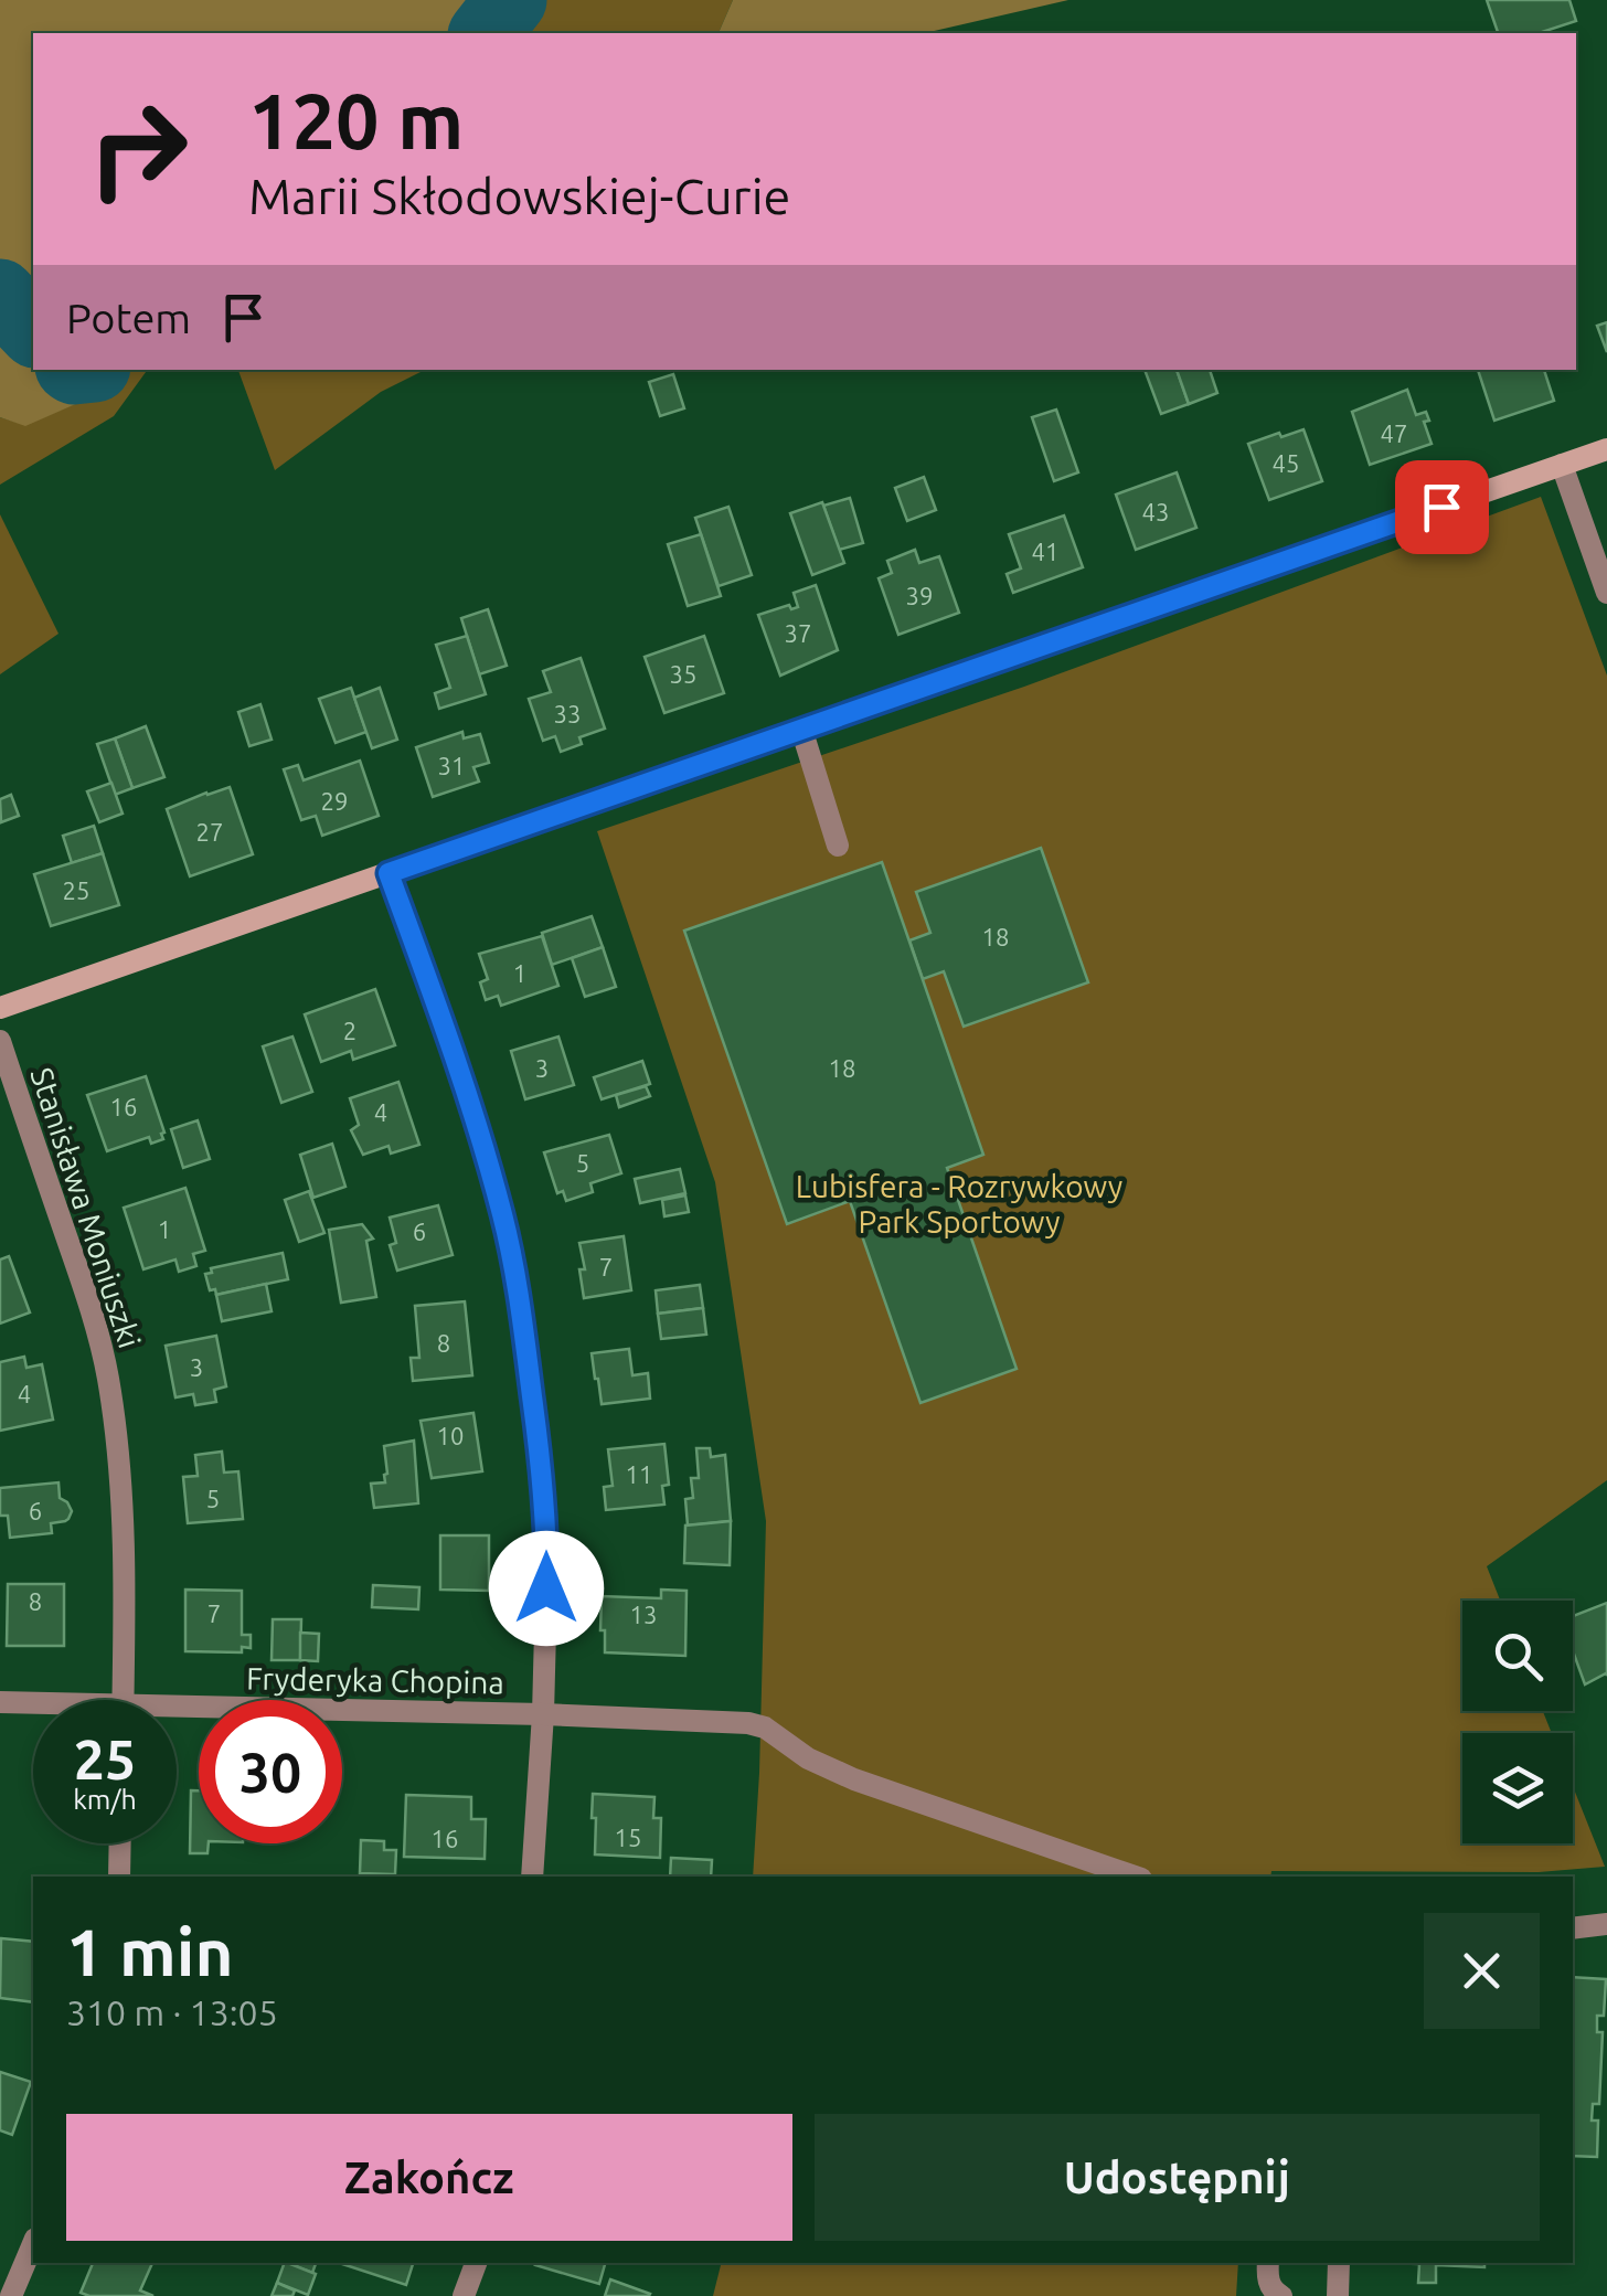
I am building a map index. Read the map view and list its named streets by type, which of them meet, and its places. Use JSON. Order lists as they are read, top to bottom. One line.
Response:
{"streets":{"street":["Stanisława Moniuszki","Fryderyka Chopina"]},"parks":["Lubisfera - Rozrywkowy Park Sportowy"],"house_numbers":["47","45","43","41","39","37","35","33","31","29","27","25","18","1","2","3","18","16","4","5","1","6","7","8","3","4","10","11","5","6","8","7","13","15","16"],"page":{"turn":["120 m","Marii Skłodowskiej-Curie"],"then":"Potem","speed":"25 km/h","limit":"30","heading":["1 min","310 m · 13:05"],"buttons":["Zakończ","Udostępnij"]}}
